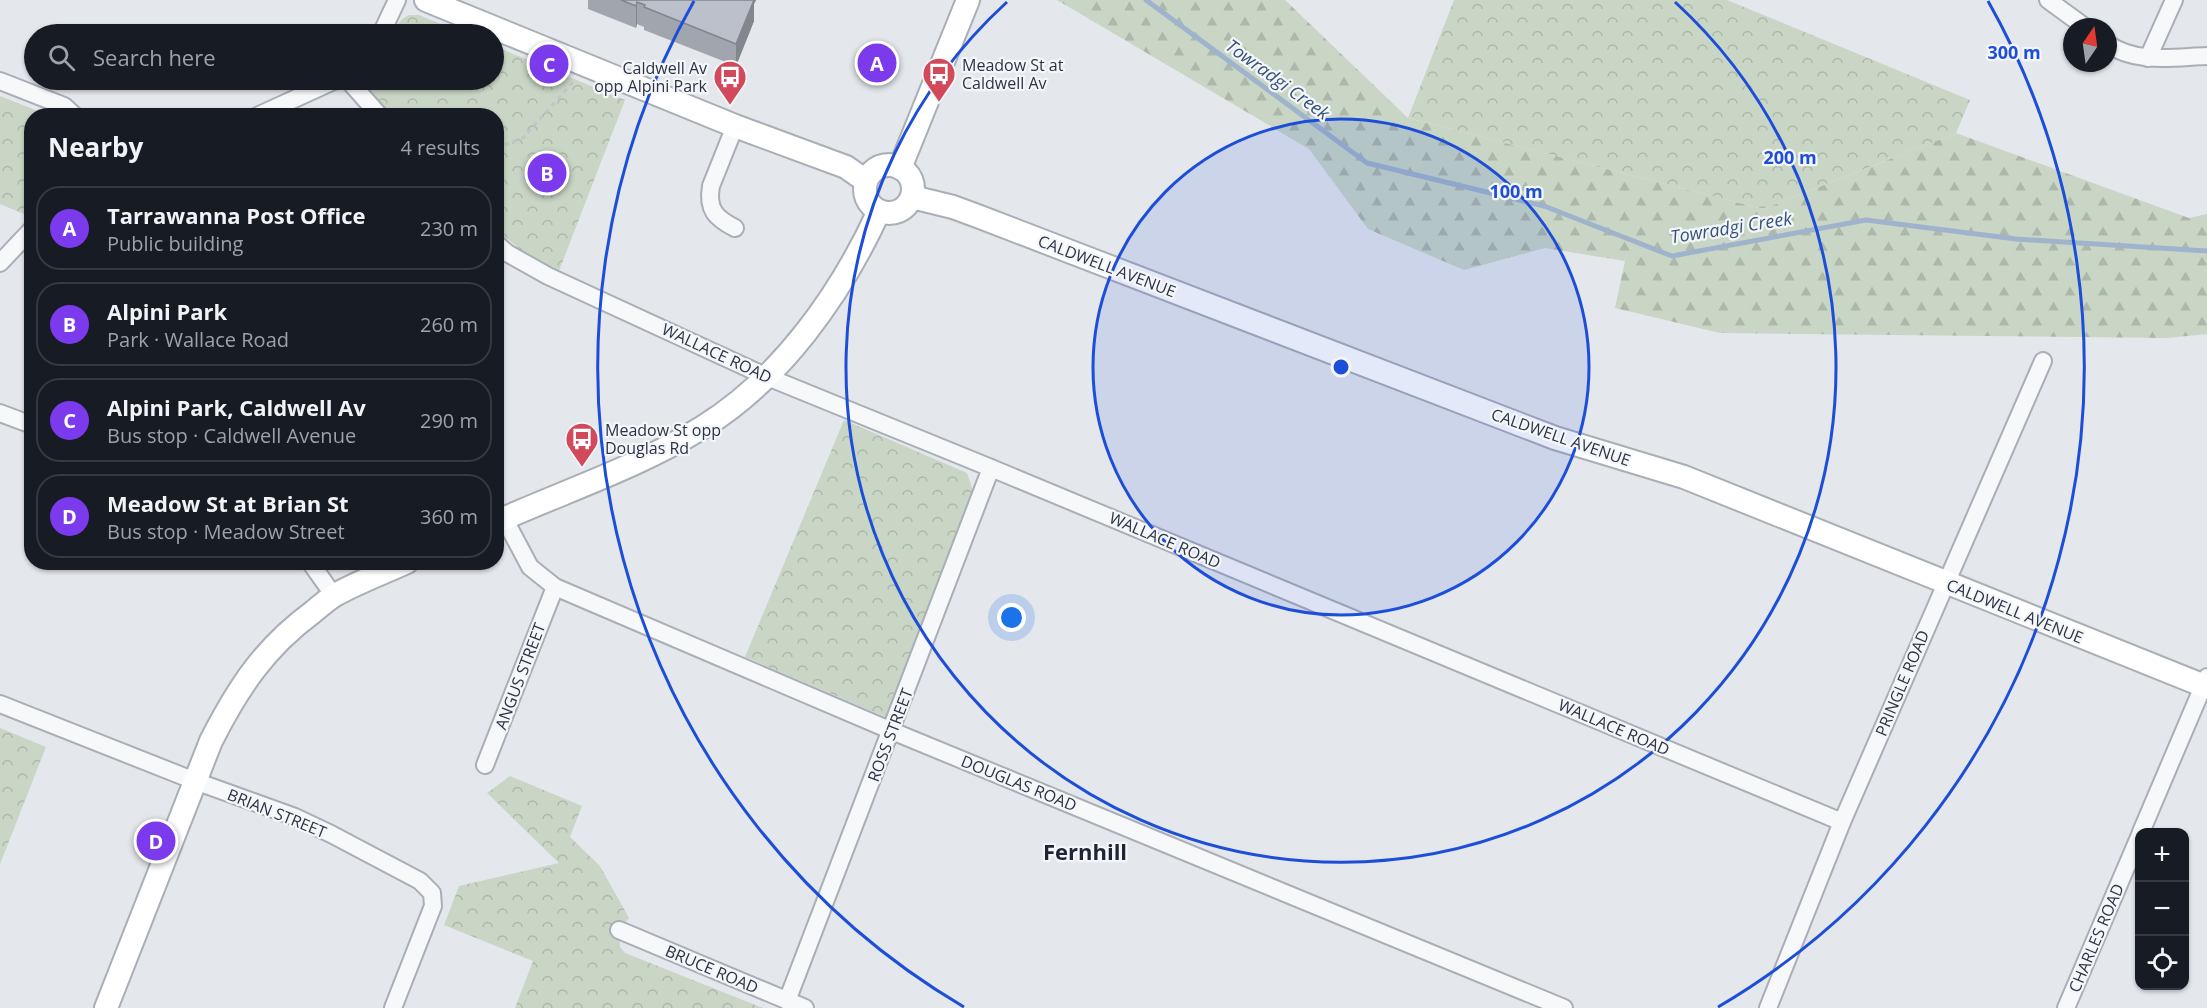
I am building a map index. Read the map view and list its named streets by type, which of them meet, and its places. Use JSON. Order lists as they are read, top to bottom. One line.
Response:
{"streets":{"main road":["CALDWELL AVENUE"],"street":["WALLACE ROAD","ANGUS STREET","PRINGLE ROAD","ROSS STREET","DOUGLAS ROAD","BRIAN STREET","CHARLES ROAD","BRUCE ROAD"]},"crossings":[["CALDWELL AVENUE","PRINGLE ROAD"],["CALDWELL AVENUE","CHARLES ROAD"],["WALLACE ROAD","PRINGLE ROAD"],["WALLACE ROAD","ROSS STREET"],["ANGUS STREET","DOUGLAS ROAD"],["ROSS STREET","DOUGLAS ROAD"],["ROSS STREET","BRUCE ROAD"]],"districts":["Fernhill"],"water":["Towradgi Creek"],"places":{"bus stop":["Meadow St at Caldwell Av","Caldwell Av opp Alpini Park","Meadow St opp Douglas Rd"]},"north":"top","page":{"search":"Search here","pins":["A","C","B","D"],"heading":["Nearby","4 results"],"list":[{"mark":"A","name":"Tarrawanna Post Office","note":"Public building","value":"230 m"},{"mark":"B","name":"Alpini Park","note":"Park · Wallace Road","value":"260 m"},{"mark":"C","name":"Alpini Park, Caldwell Av","note":"Bus stop · Caldwell Avenue","value":"290 m"},{"mark":"D","name":"Meadow St at Brian St","note":"Bus stop · Meadow Street","value":"360 m"}],"map_buttons":["+","−"]},"rings":["300 m","200 m","100 m"]}
